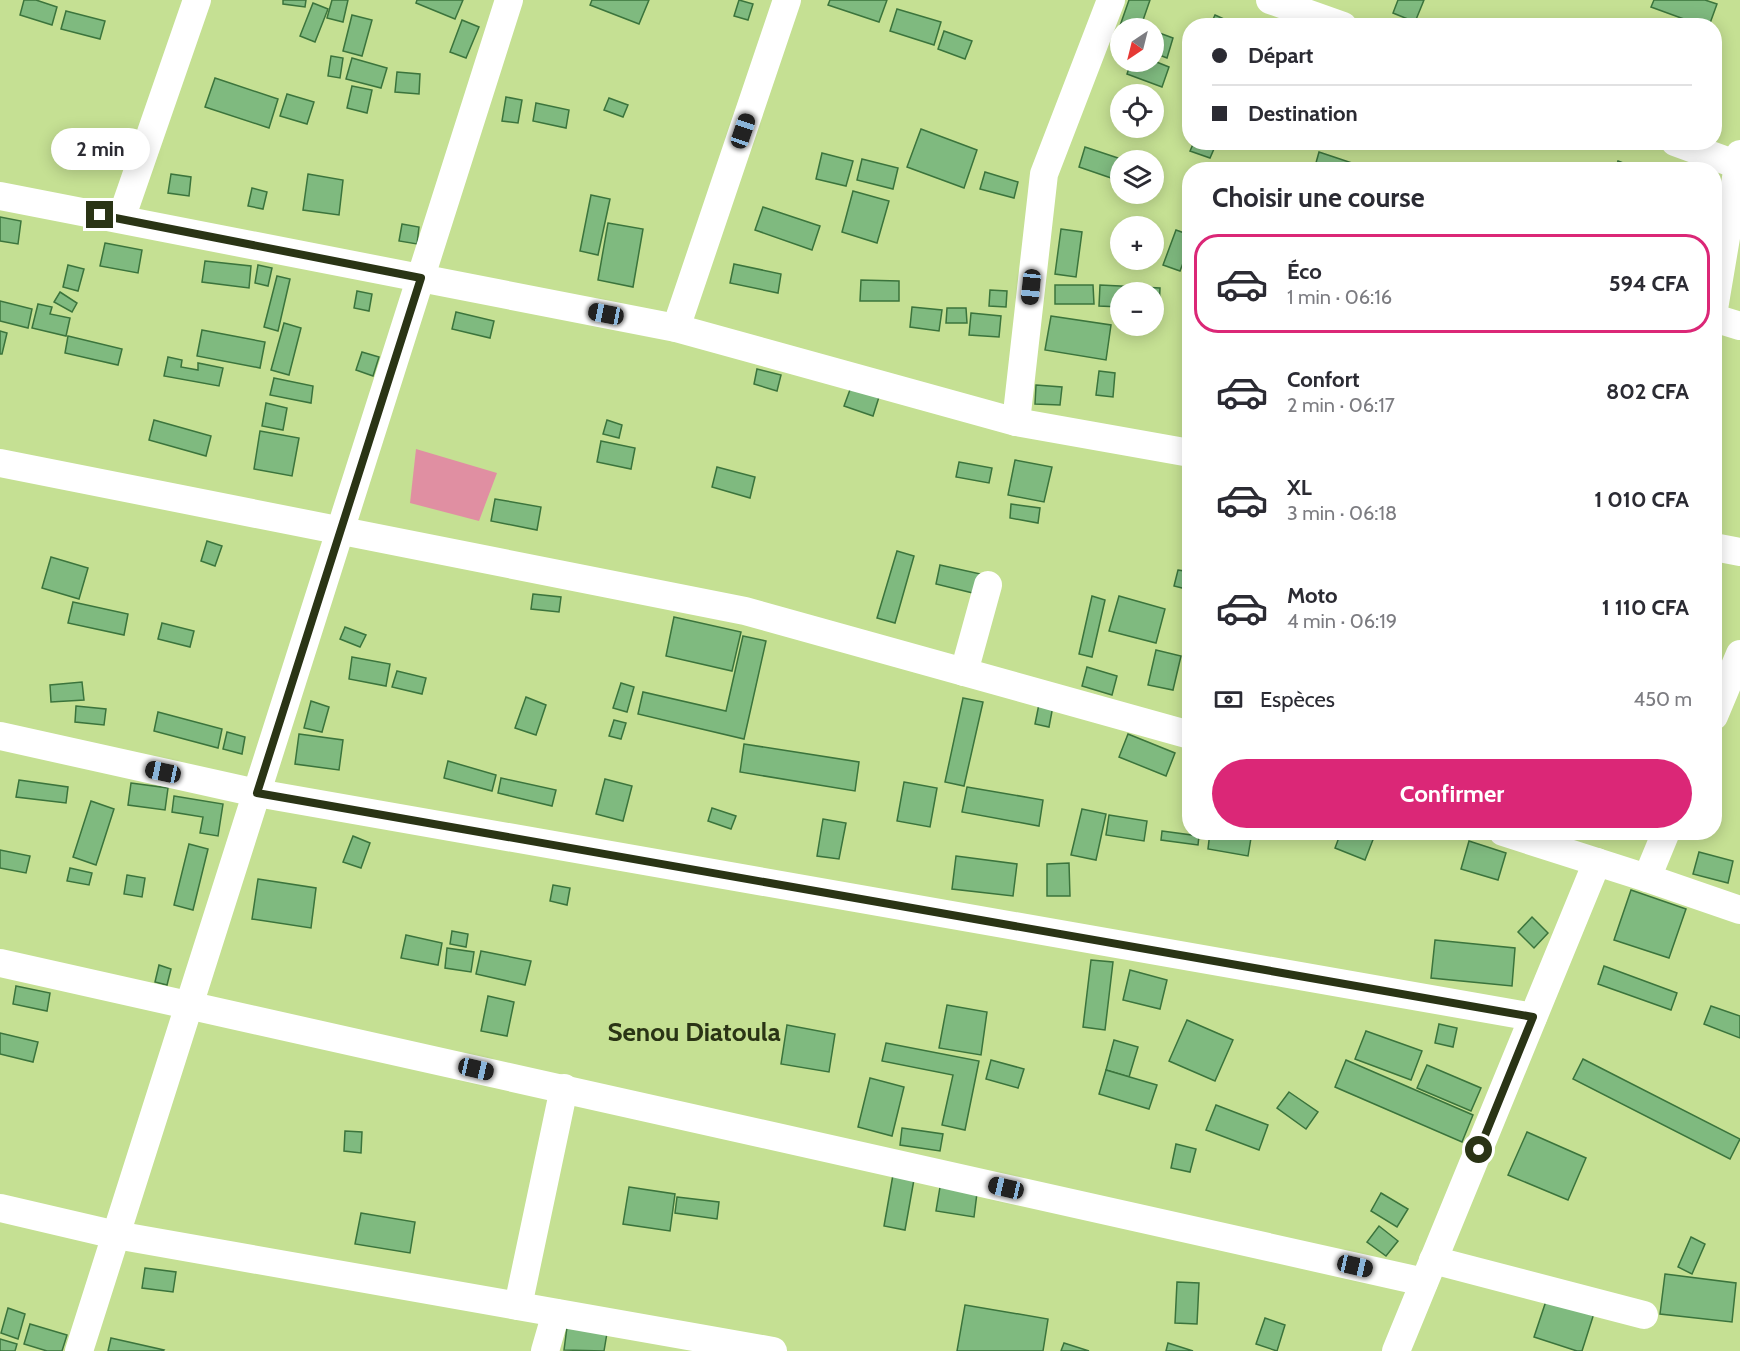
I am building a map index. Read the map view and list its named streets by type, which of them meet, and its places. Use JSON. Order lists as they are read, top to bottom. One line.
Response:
{"districts":["Senou Diatoula"],"north":"bottom left","page":{"map_buttons":["+","−"],"banner":["Départ","Destination"],"bubble":"2 min","heading":"Choisir une course","list":[{"name":"Éco","note":"1 min · 06:16","value":"594 CFA"},{"name":"Confort","note":"2 min · 06:17","value":"802 CFA"},{"name":"XL","note":"3 min · 06:18","value":"1 010 CFA"},{"name":"Moto","note":"4 min · 06:19","value":"1 110 CFA"}],"pay":["Espèces","450 m"],"buttons":"Confirmer"}}
